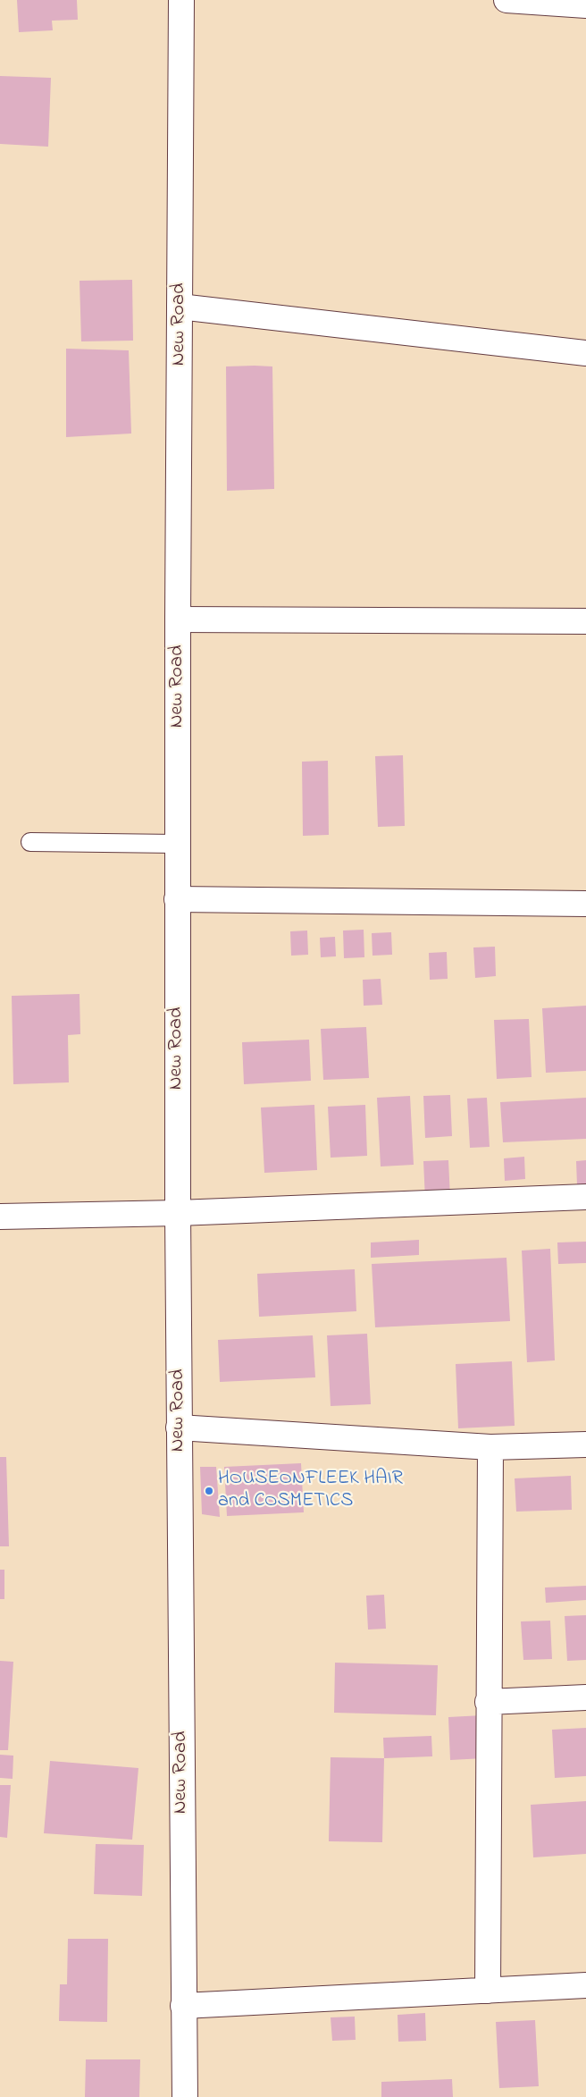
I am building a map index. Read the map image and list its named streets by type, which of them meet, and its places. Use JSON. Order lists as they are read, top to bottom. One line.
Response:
{"streets":{"street":["New Road"]},"places":["HOUSEONFLEEK HAIR and COSMETICS"]}
